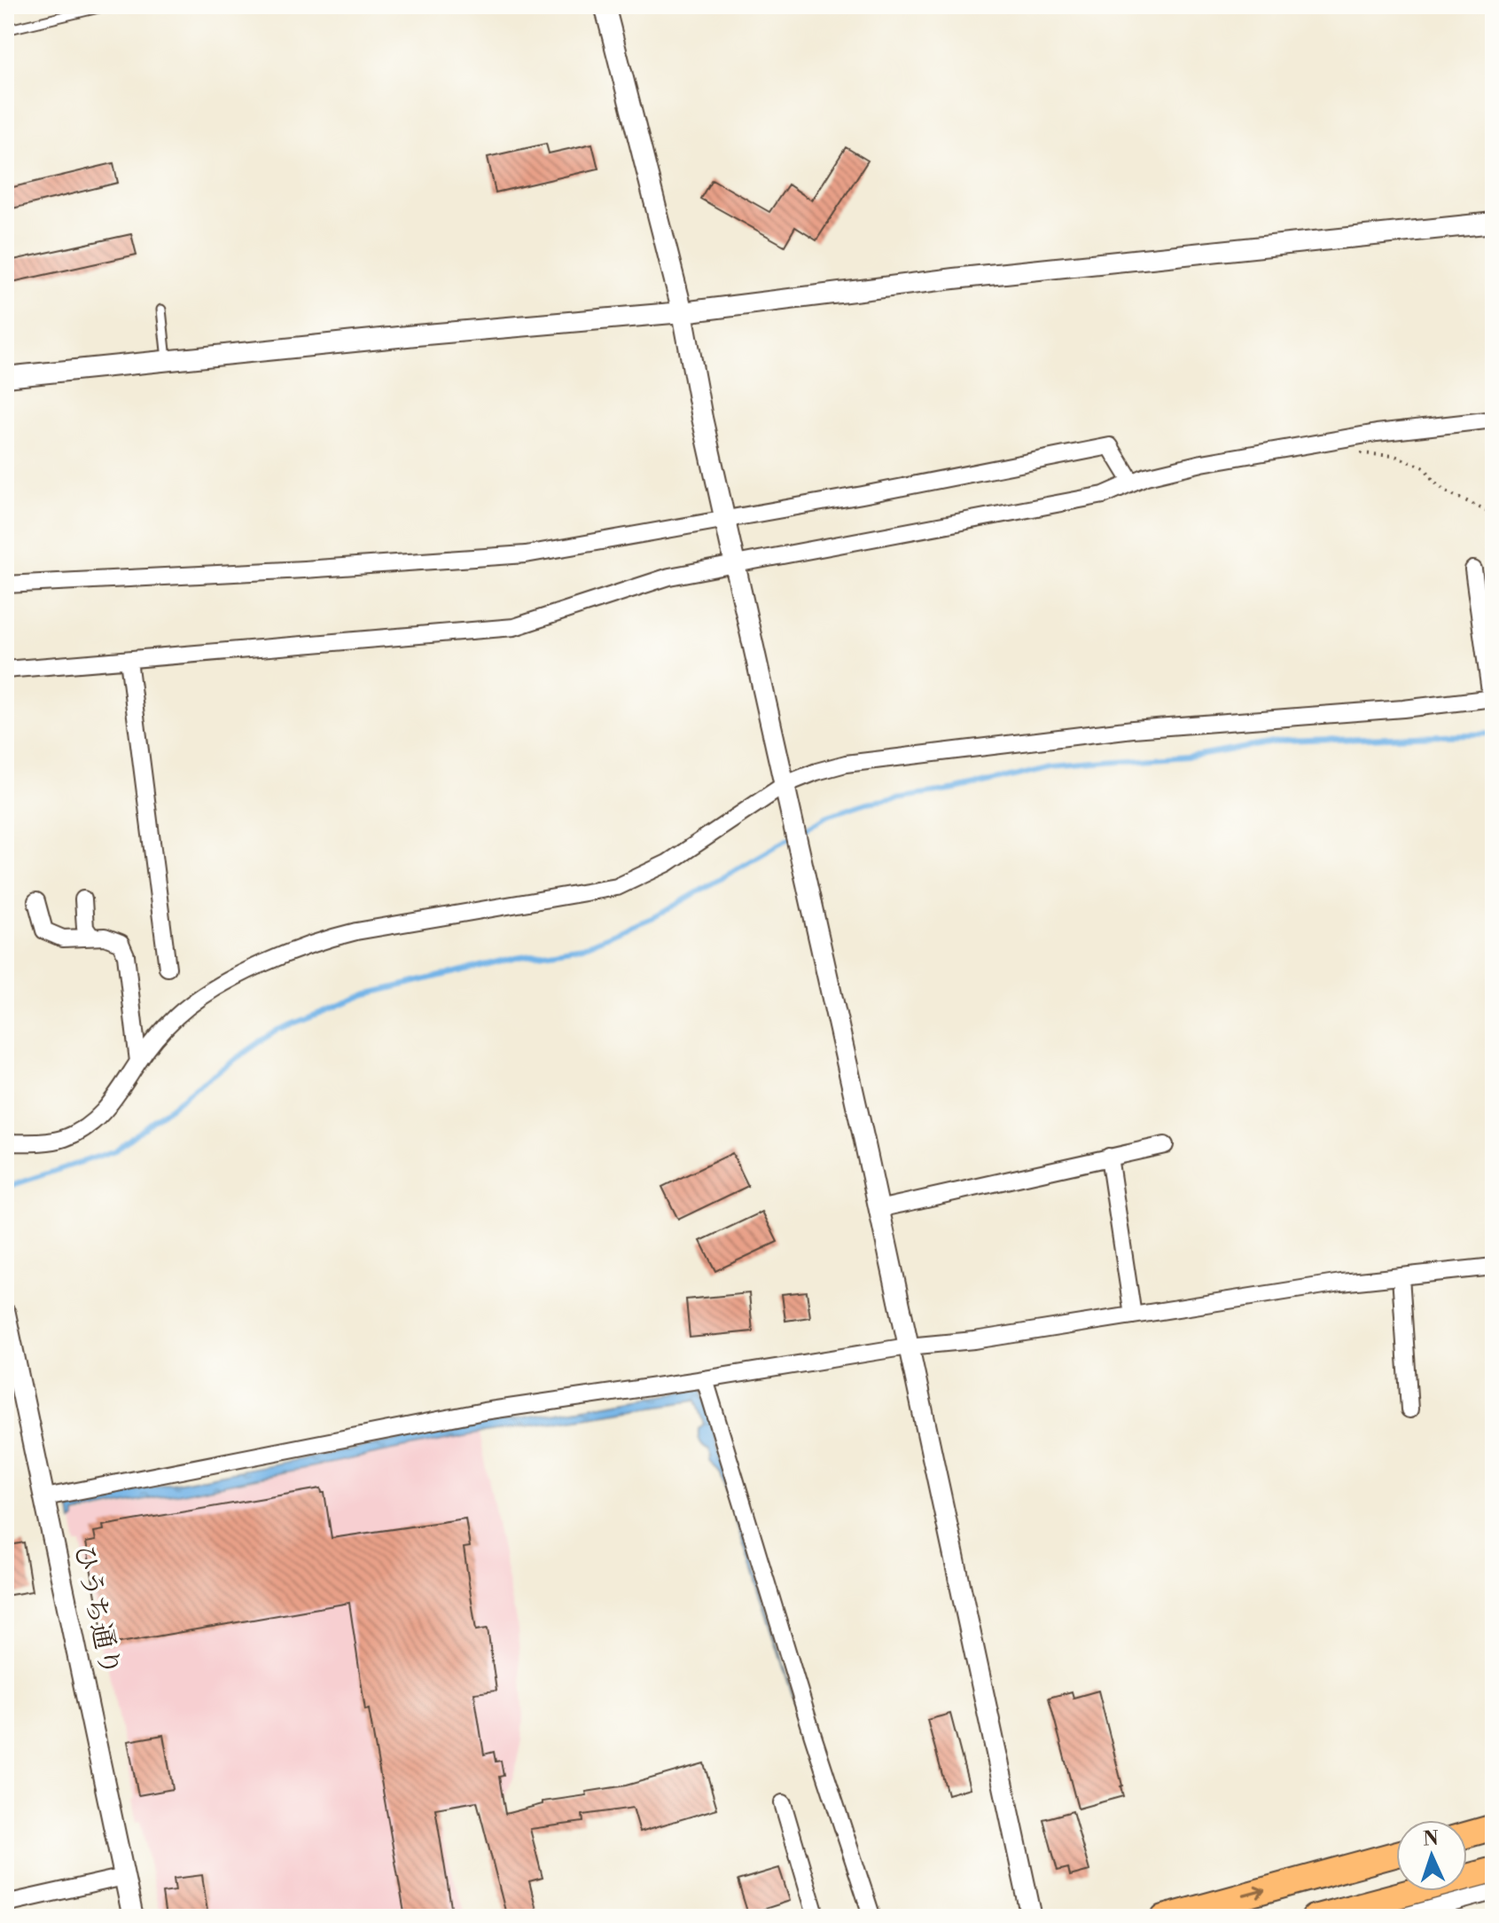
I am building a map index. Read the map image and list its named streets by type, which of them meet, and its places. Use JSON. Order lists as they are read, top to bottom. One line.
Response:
{"streets":{"street":["ひうち通り"]},"north":"top"}
